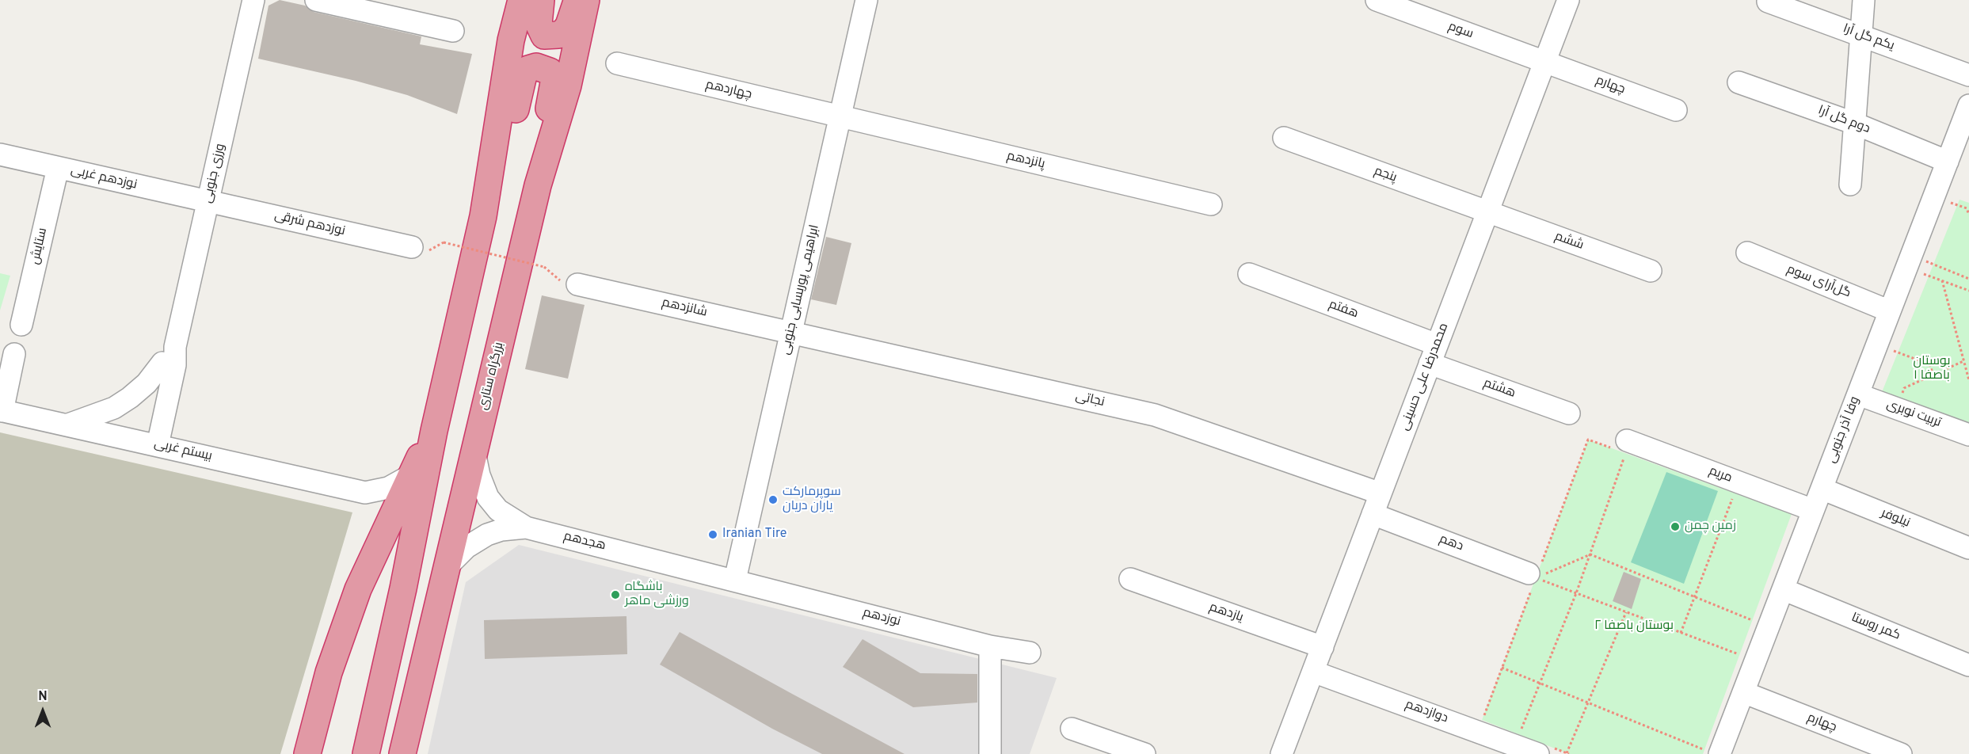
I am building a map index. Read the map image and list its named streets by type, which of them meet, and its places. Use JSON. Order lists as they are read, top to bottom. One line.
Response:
{"streets":{"highway":["بزرگراه ستاری"],"street":["سوم","یکم گل‌ آرا","چهارم","چهاردهم","دوم گل‌ آرا","پانزدهم","ورزی جنوبی","پنجم","نوزدهم غربی","نوزدهم شرقی","ششم","ستایش","گل‌آرای سوم","ابراهیمی پوربسابی جنوبی","شانزدهم","هفتم","محمدرضا علی حسینی","هشتم","نجاتی","تربیت نوبری","وفا آذر جنوبی","بیستم غربی","مریم","نیلوفر","هجدهم","دهم","یازدهم","نوزدهم","کمر روستا","دوازدهم"]},"crossings":[["سوم","چهارم"],["سوم","محمدرضا علی حسینی"],["چهارم","محمدرضا علی حسینی"],["چهارم","وفا آذر جنوبی"],["چهاردهم","پانزدهم"],["چهاردهم","ابراهیمی پوربسابی جنوبی"],["دوم گل‌ آرا","وفا آذر جنوبی"],["پانزدهم","ابراهیمی پوربسابی جنوبی"],["ورزی جنوبی","نوزدهم غربی"],["ورزی جنوبی","نوزدهم شرقی"],["ورزی جنوبی","بیستم غربی"],["پنجم","ششم"],["پنجم","محمدرضا علی حسینی"],["نوزدهم غربی","نوزدهم شرقی"],["نوزدهم غربی","ستایش"],["ششم","محمدرضا علی حسینی"],["گل‌آرای سوم","وفا آذر جنوبی"],["ابراهیمی پوربسابی جنوبی","شانزدهم"],["ابراهیمی پوربسابی جنوبی","نجاتی"],["ابراهیمی پوربسابی جنوبی","هجدهم"],["ابراهیمی پوربسابی جنوبی","نوزدهم"],["شانزدهم","نجاتی"],["هفتم","محمدرضا علی حسینی"],["هفتم","هشتم"],["بزرگراه ستاری","هجدهم"],["محمدرضا علی حسینی","هشتم"],["محمدرضا علی حسینی","نجاتی"],["محمدرضا علی حسینی","دهم"],["محمدرضا علی حسینی","یازدهم"],["محمدرضا علی حسینی","دوازدهم"],["تربیت نوبری","وفا آذر جنوبی"],["وفا آذر جنوبی","مریم"],["وفا آذر جنوبی","نیلوفر"],["وفا آذر جنوبی","کمر روستا"],["هجدهم","نوزدهم"]],"parks":["بوستان باصفا ۱","بوستان باصفا ۲"],"places":["سوپرمارکت یاران دریان","زمین چمن","Iranian Tire","باشگاه ورزشی ماهر"],"north":"top"}
